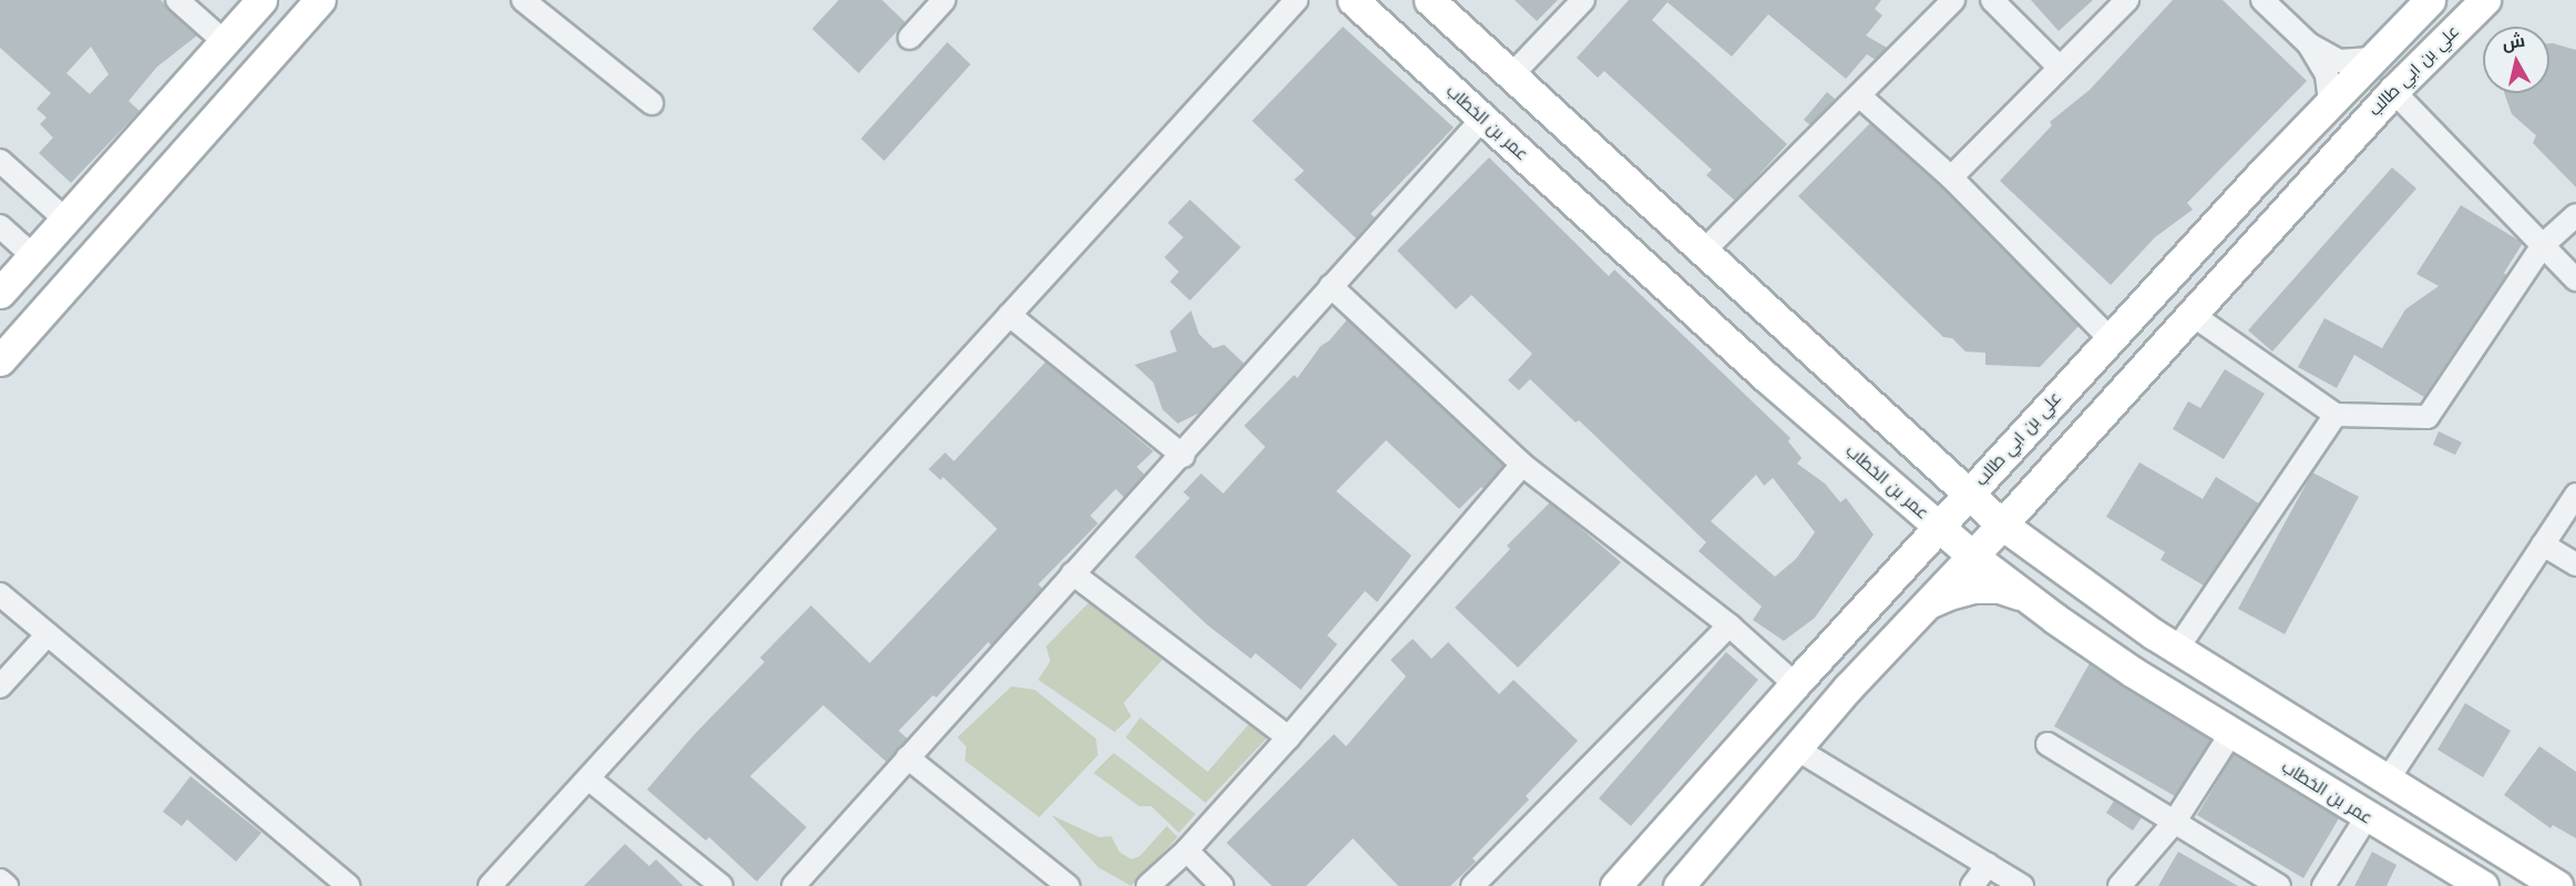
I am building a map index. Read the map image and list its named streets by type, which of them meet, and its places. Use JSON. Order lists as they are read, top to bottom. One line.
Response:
{"streets":{"street":["علي بن ابي طالب","عمر بن الخطاب"]},"crossings":[["علي بن ابي طالب","عمر بن الخطاب"]],"north":"top"}
